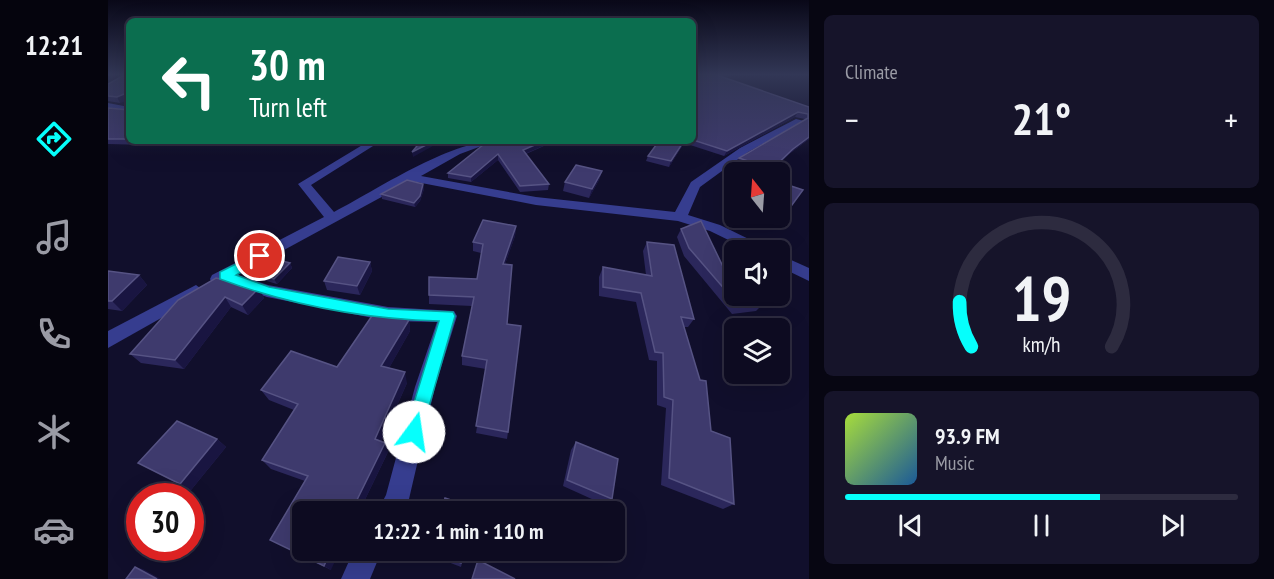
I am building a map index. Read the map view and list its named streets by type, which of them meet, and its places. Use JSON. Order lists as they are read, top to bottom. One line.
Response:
{"north":"top","page":{"tabs":"12:21","tile":"Climate","turn":["30 m","Turn left"],"heat":["−","21°","+"],"song":["93.9 FM","Music"],"limit":"30","trip":"12:22 · 1 min · 110 m","gauge":["19","km/h"]}}
